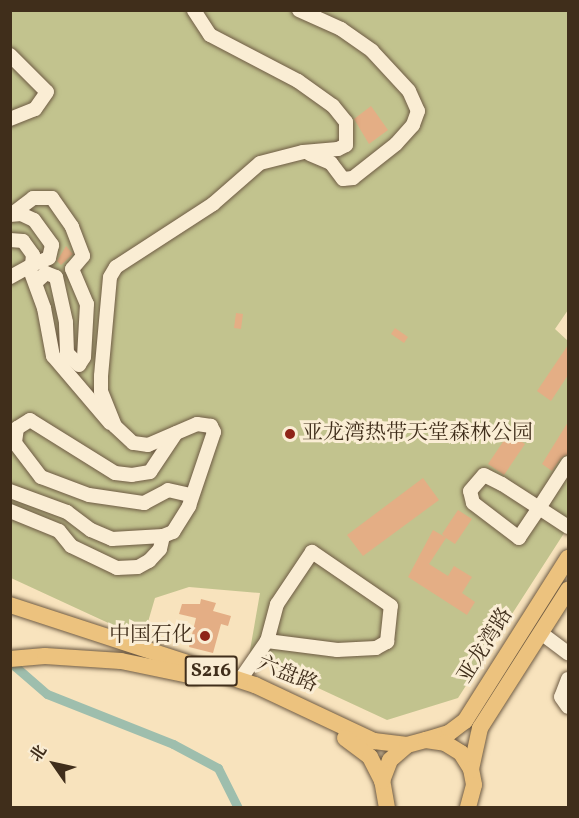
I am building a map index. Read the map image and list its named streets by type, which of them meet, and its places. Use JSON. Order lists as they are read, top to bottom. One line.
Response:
{"streets":{"main road":["亚龙湾路","S216","六盘路"]},"crossings":[["亚龙湾路","S216"],["S216","六盘路"]],"places":["亚龙湾热带天堂森林公园","中国石化"],"north":"top left"}
